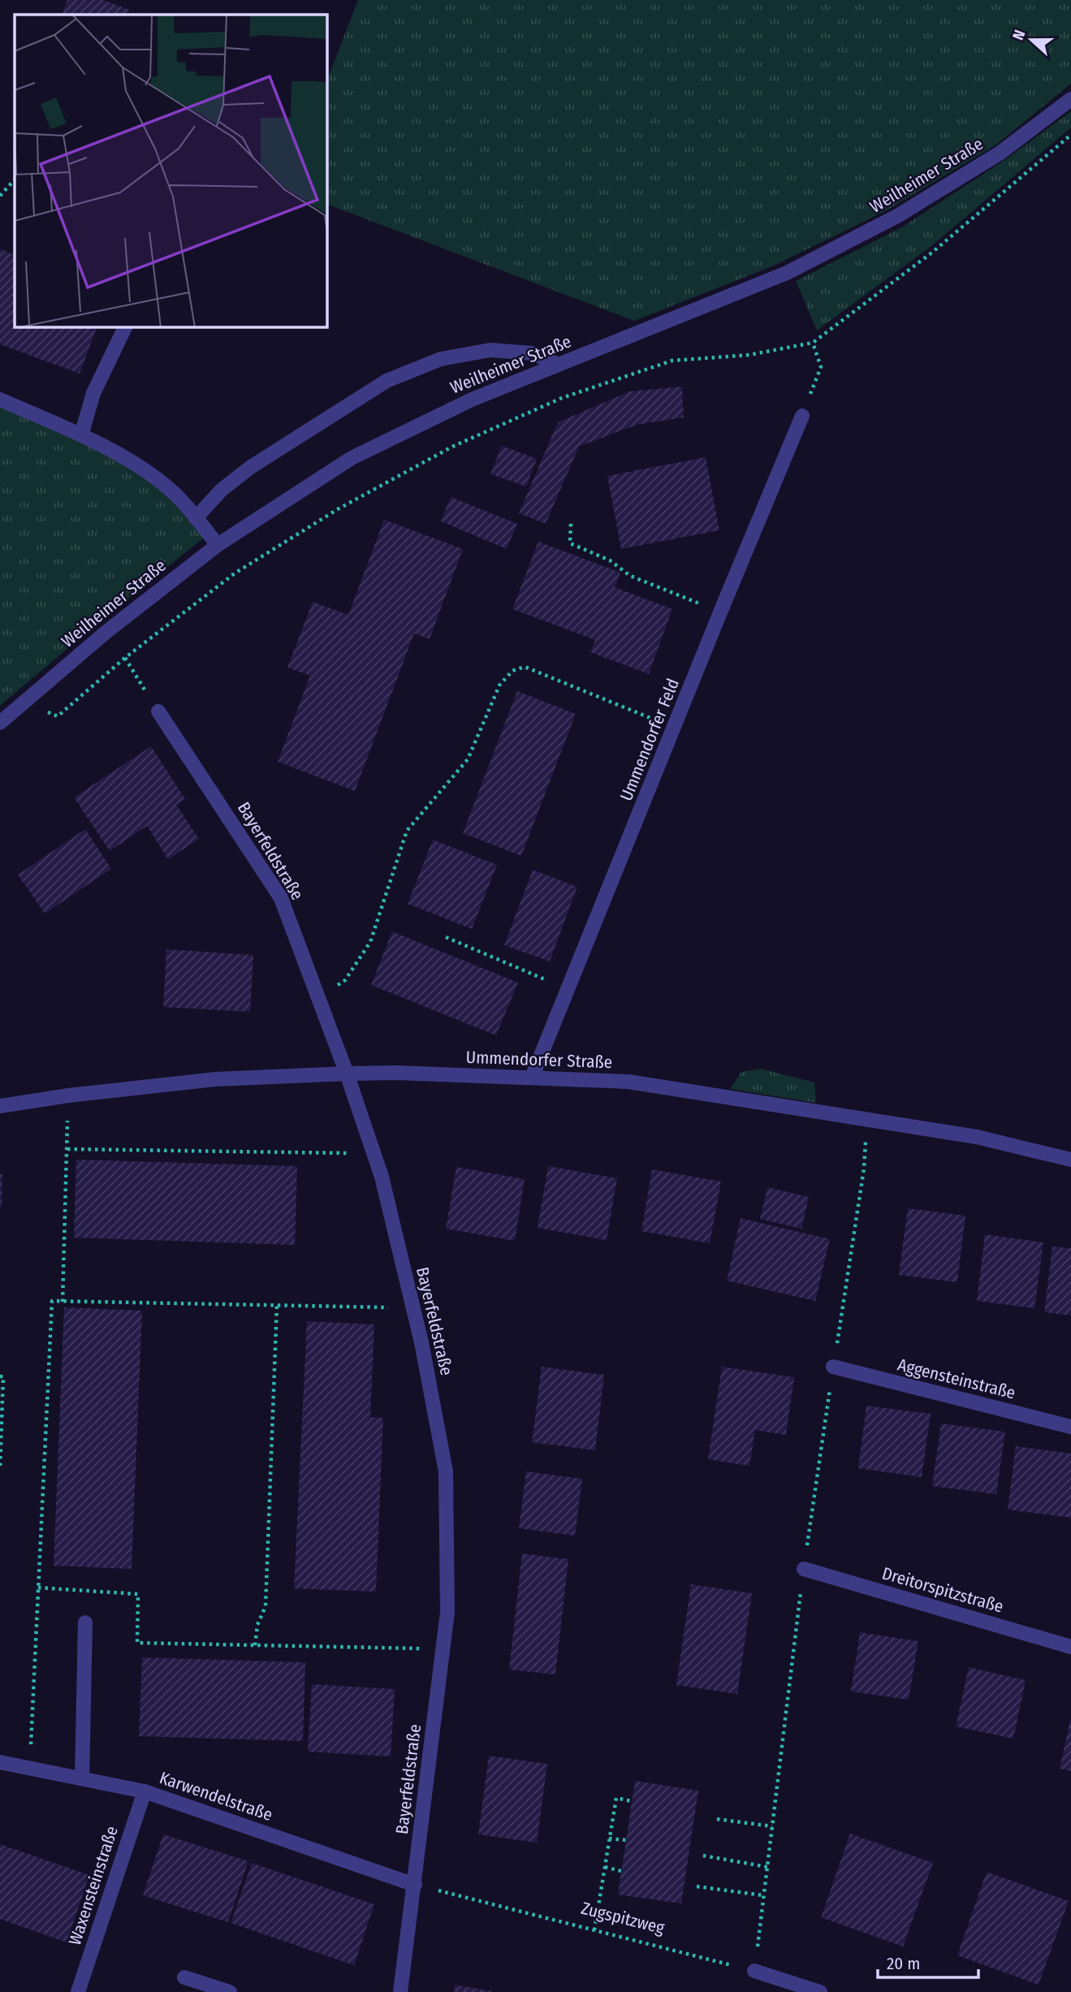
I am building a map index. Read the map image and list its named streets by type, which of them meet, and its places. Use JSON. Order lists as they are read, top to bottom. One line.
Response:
{"streets":{"street":["Weilheimer Straße","Ummendorfer Feld","Bayerfeldstraße","Ummendorfer Straße","Aggensteinstraße","Dreitorspitzstraße","Karwendelstraße","Waxensteinstraße"],"path":["Zugspitzweg"]},"crossings":[["Ummendorfer Feld","Ummendorfer Straße"],["Bayerfeldstraße","Ummendorfer Straße"],["Bayerfeldstraße","Karwendelstraße"],["Bayerfeldstraße","Zugspitzweg"],["Karwendelstraße","Waxensteinstraße"],["Karwendelstraße","Zugspitzweg"]],"scale_bar":"20 m","north":"left"}
